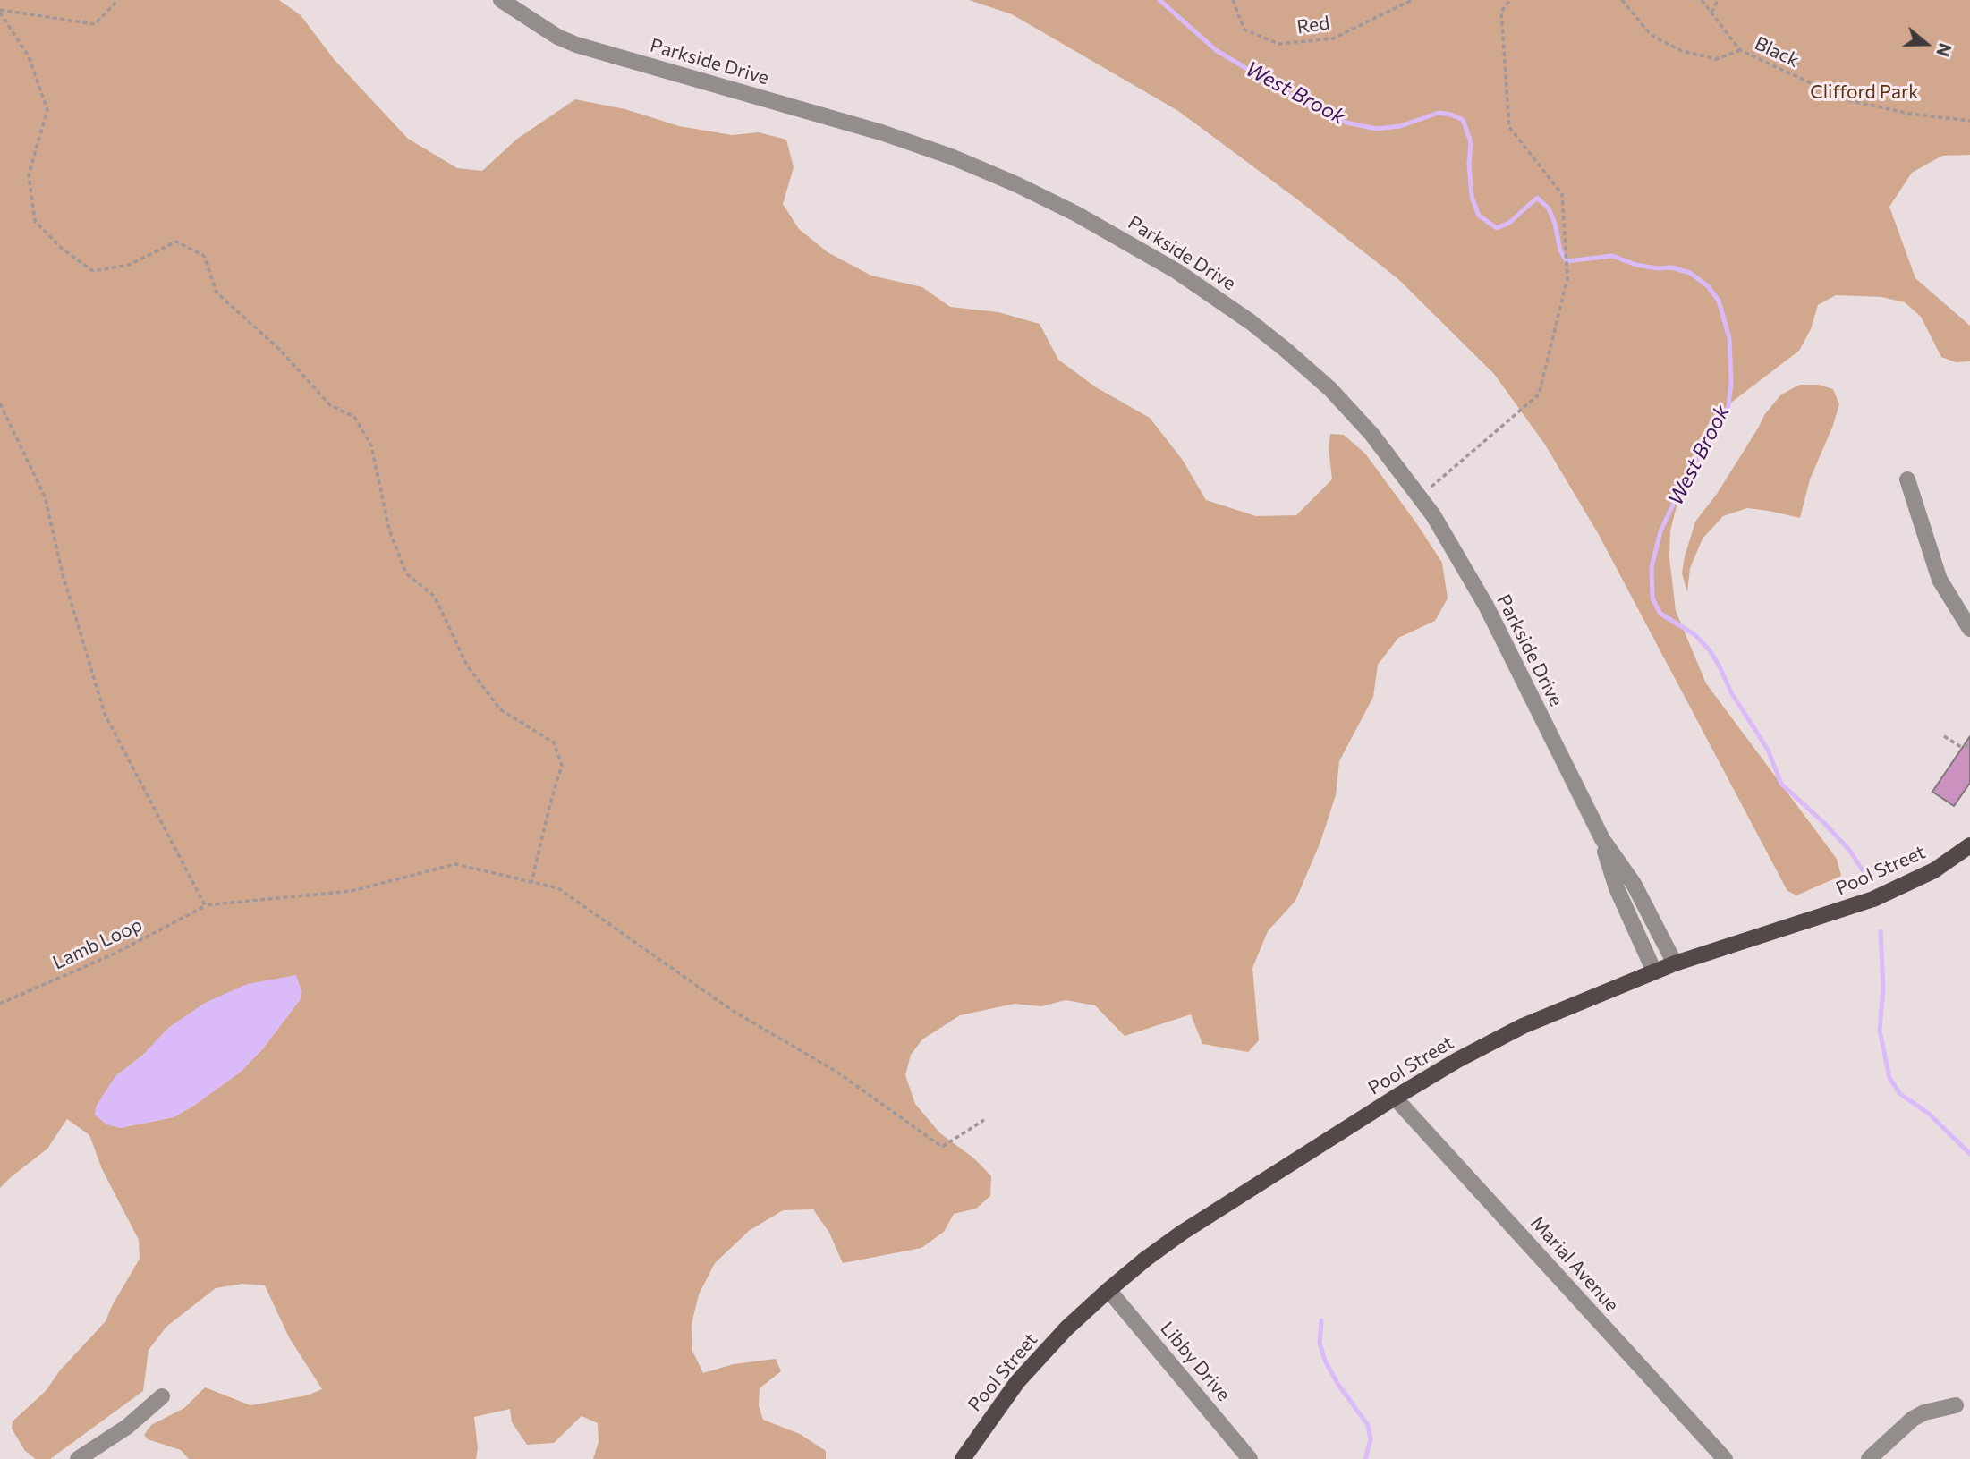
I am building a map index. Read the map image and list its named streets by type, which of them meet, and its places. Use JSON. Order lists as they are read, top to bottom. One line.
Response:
{"streets":{"main road":["Pool Street"],"street":["Parkside Drive","Marial Avenue","Libby Drive"],"path":["Red","Black","Lamb Loop"]},"crossings":[["Parkside Drive","Pool Street"],["Pool Street","Marial Avenue"],["Pool Street","Libby Drive"]],"water":["West Brook"],"parks":["Clifford Park"],"north":"right"}
